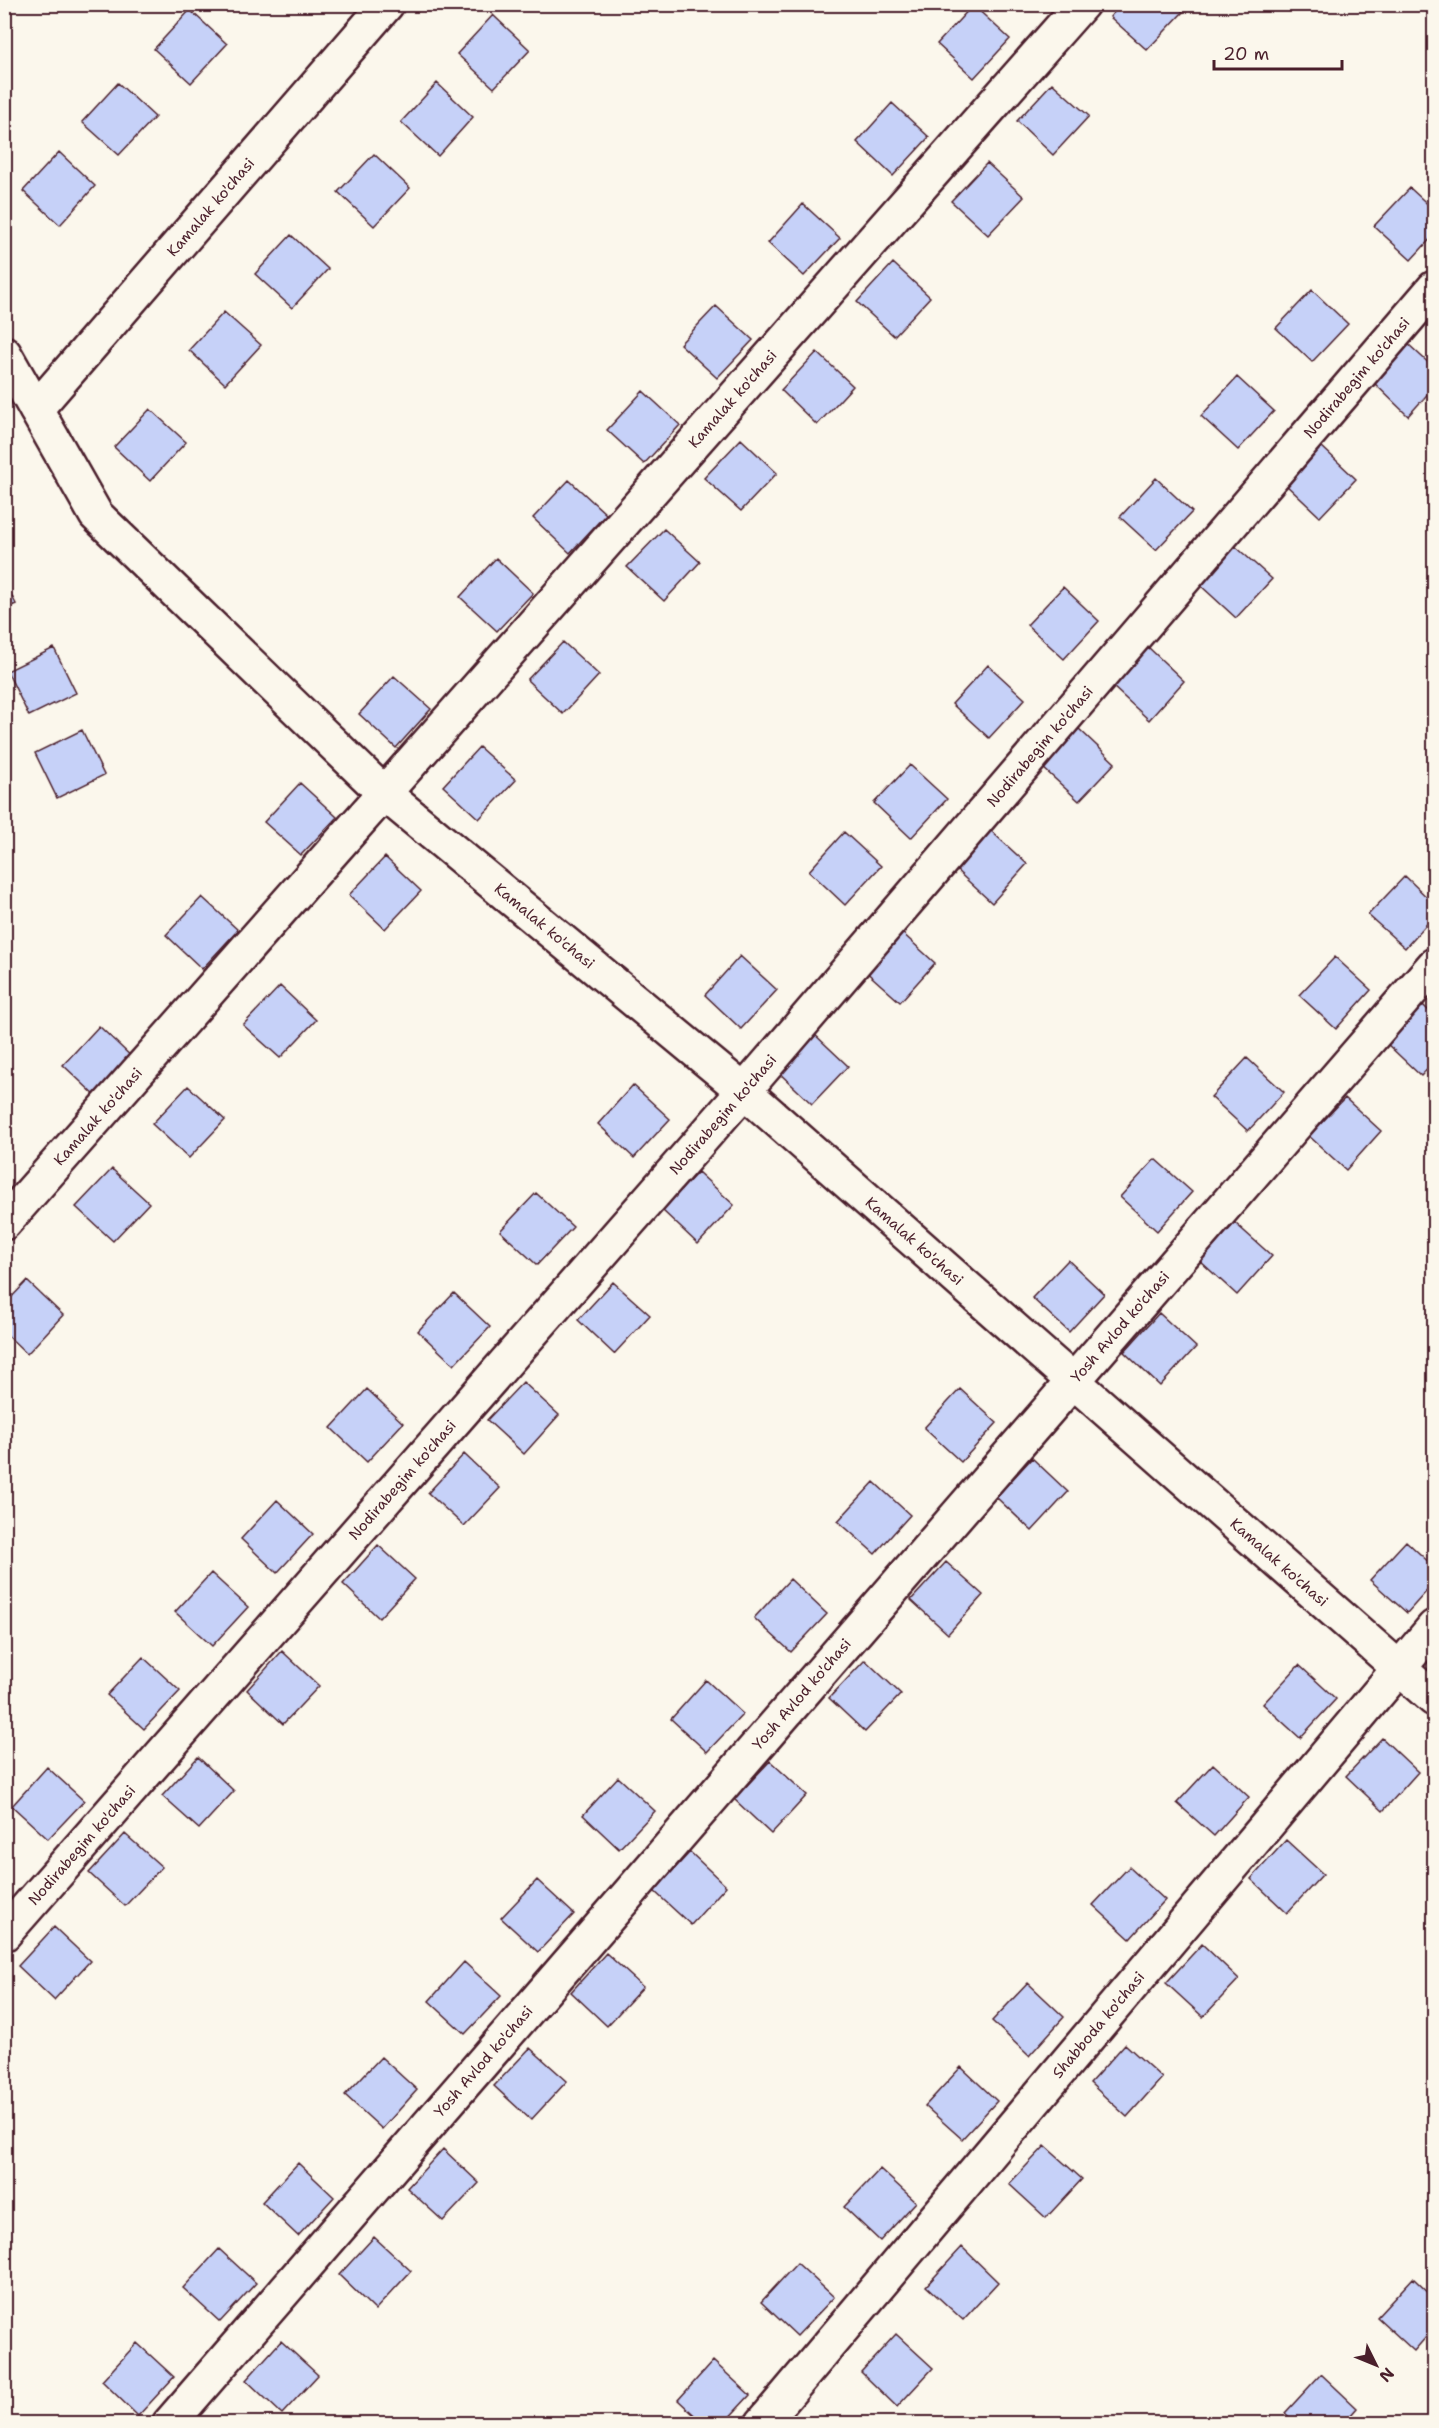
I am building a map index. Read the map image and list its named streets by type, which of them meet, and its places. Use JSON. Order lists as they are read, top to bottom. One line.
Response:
{"streets":{"street":["Kamalak ko'chasi","Nodirabegim ko'chasi","Yosh Avlod ko'chasi","Shabboda ko'chasi"]},"crossings":[["Kamalak ko'chasi","Nodirabegim ko'chasi"],["Kamalak ko'chasi","Yosh Avlod ko'chasi"],["Kamalak ko'chasi","Shabboda ko'chasi"]],"scale_bar":"20 m","north":"bottom right"}
